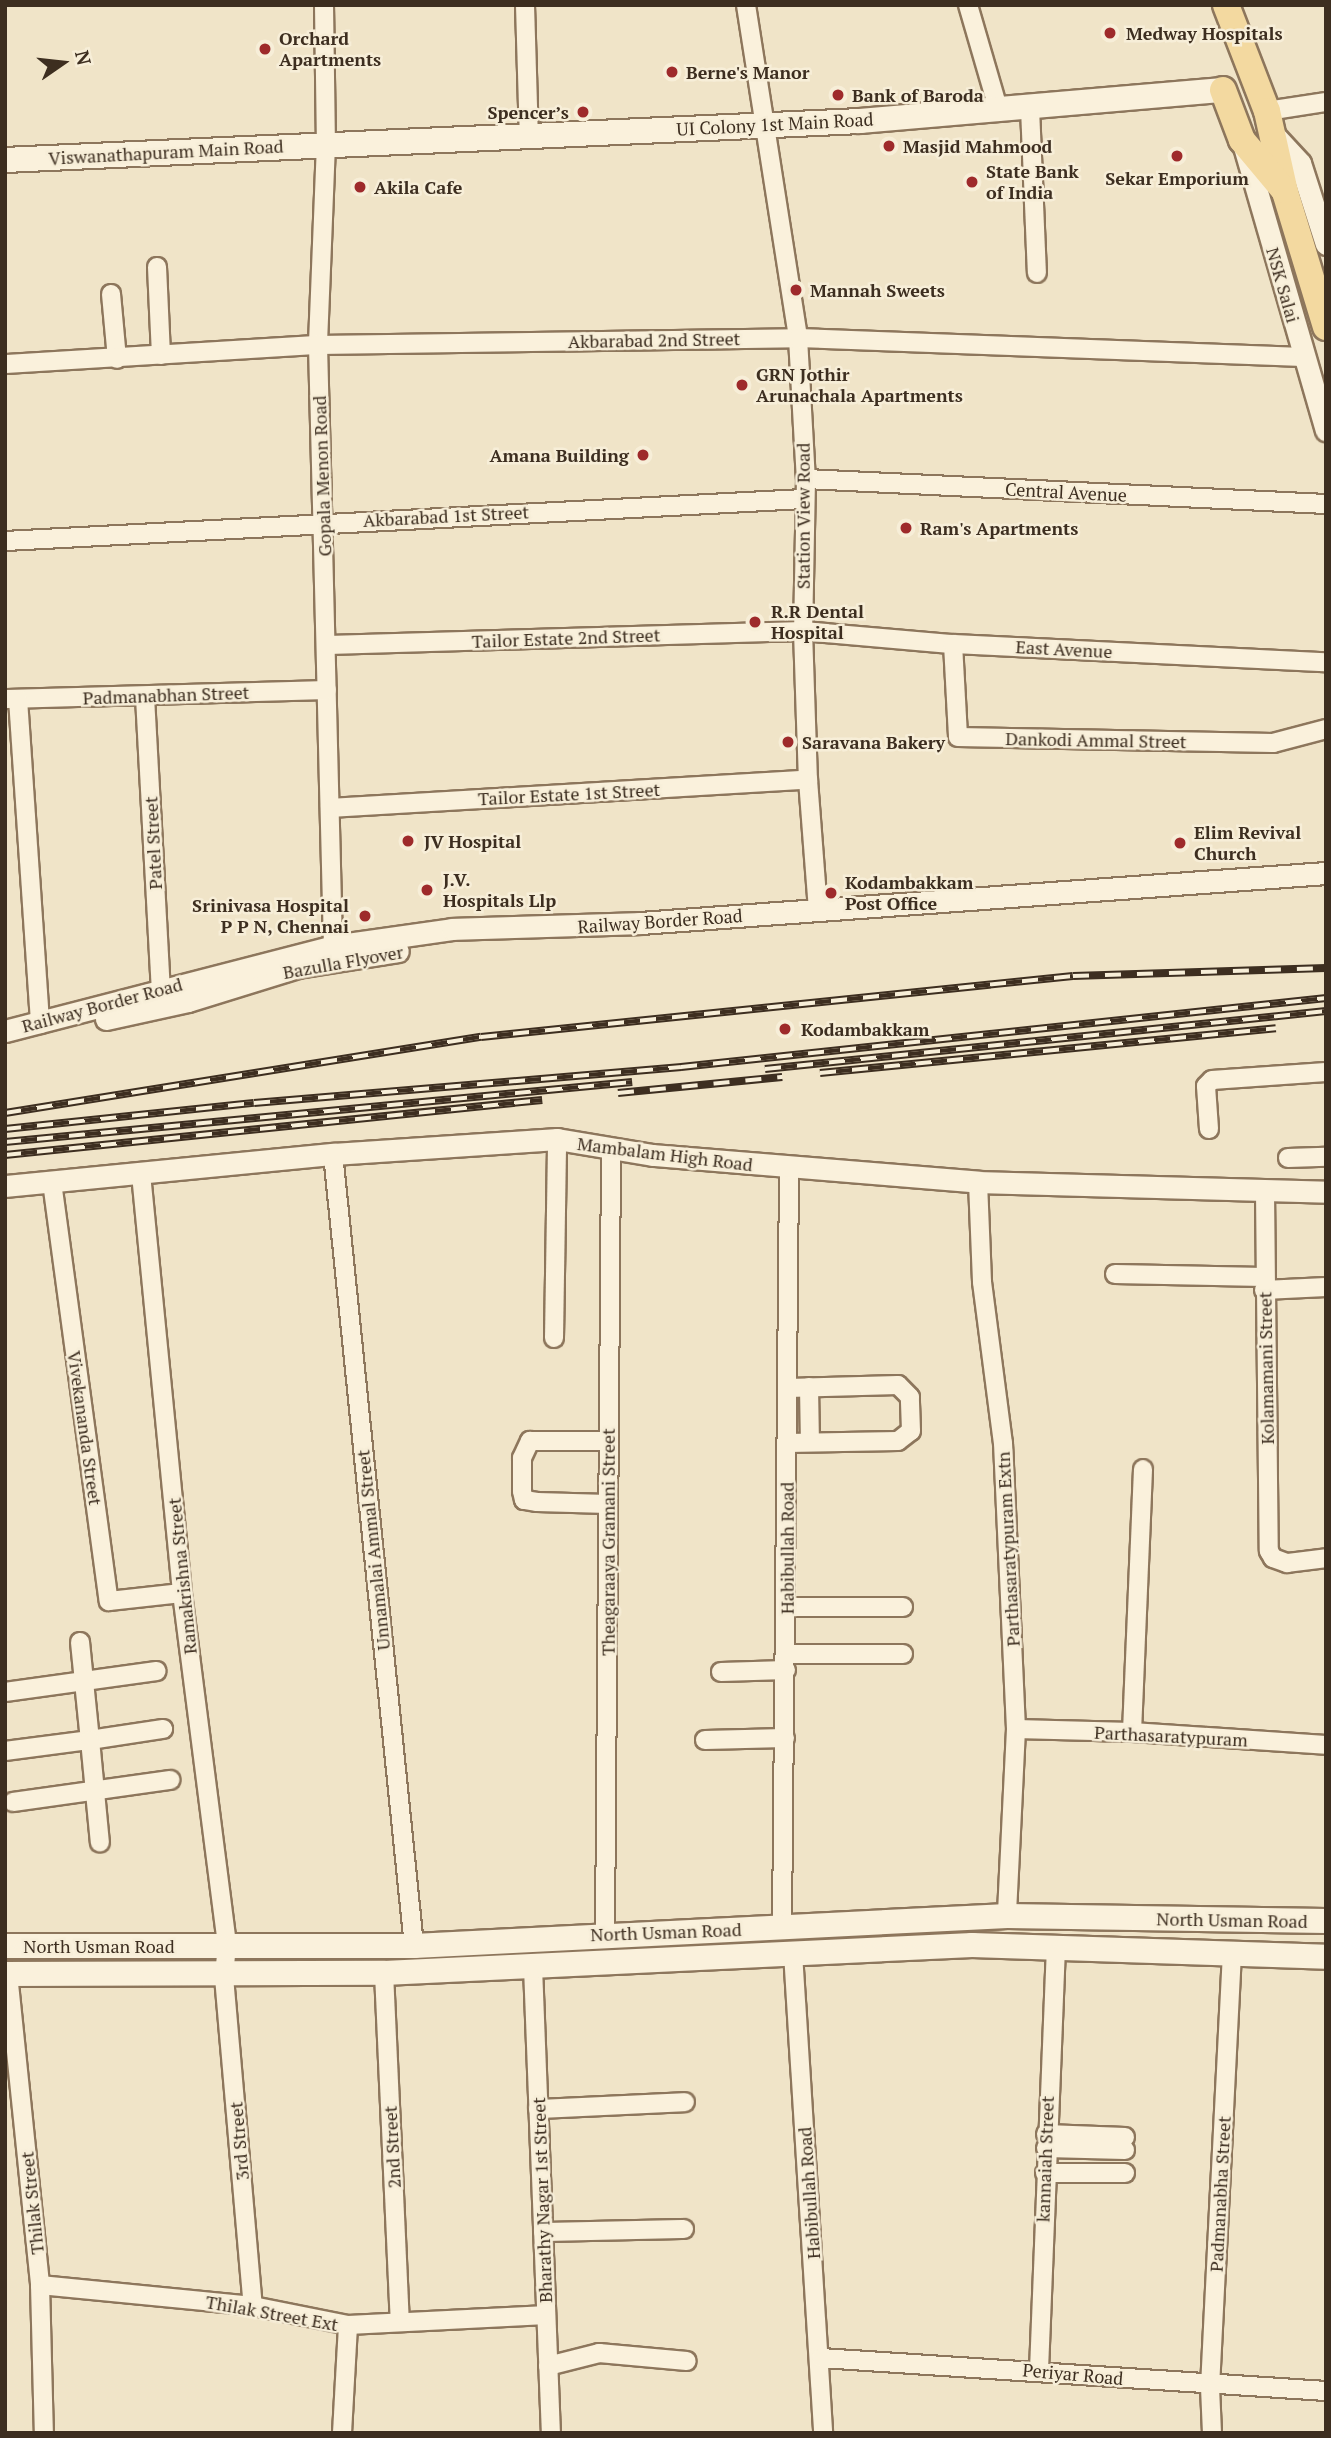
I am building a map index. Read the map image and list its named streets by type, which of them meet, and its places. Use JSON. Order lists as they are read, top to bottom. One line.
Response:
{"streets":{"main road":["UI Colony 1st Main Road","Viswanathapuram Main Road","North Usman Road"],"street":["NSK Salai","Akbarabad 2nd Street","Gopala Menon Road","Central Avenue","Akbarabad 1st Street","Station View Road","Tailor Estate 2nd Street","East Avenue","Padmanabhan Street","Dankodi Ammal Street","Tailor Estate 1st Street","Patel Street","Railway Border Road","Bazulla Flyover","Mambalam High Road","Kolamamani Street","Vivekananda Street","Theagaraaya Gramani Street","Habibullah Road","Parthasaratypuram Extn","Unnamalai Ammal Street","Ramakrishna Street","Parthasaratypuram","3rd Street","2nd Street","kannaiah Street","Padmanabha Street","Bharathy Nagar 1st Street","Thilak Street","Thilak Street Ext","Periyar Road"]},"crossings":[["UI Colony 1st Main Road","Viswanathapuram Main Road"],["UI Colony 1st Main Road","Gopala Menon Road"],["UI Colony 1st Main Road","Station View Road"],["Viswanathapuram Main Road","Gopala Menon Road"],["NSK Salai","Akbarabad 2nd Street"],["Akbarabad 2nd Street","Gopala Menon Road"],["Akbarabad 2nd Street","Station View Road"],["Gopala Menon Road","Akbarabad 1st Street"],["Gopala Menon Road","Tailor Estate 2nd Street"],["Gopala Menon Road","Padmanabhan Street"],["Gopala Menon Road","Tailor Estate 1st Street"],["Gopala Menon Road","Railway Border Road"],["Central Avenue","Station View Road"],["Akbarabad 1st Street","Station View Road"],["Station View Road","Tailor Estate 2nd Street"],["Station View Road","East Avenue"],["Station View Road","Tailor Estate 1st Street"],["Station View Road","Railway Border Road"],["Tailor Estate 2nd Street","East Avenue"],["East Avenue","Dankodi Ammal Street"],["Padmanabhan Street","Patel Street"],["Patel Street","Railway Border Road"],["Railway Border Road","Bazulla Flyover"],["Mambalam High Road","Kolamamani Street"],["Mambalam High Road","Vivekananda Street"],["Mambalam High Road","Theagaraaya Gramani Street"],["Mambalam High Road","Habibullah Road"],["Mambalam High Road","Parthasaratypuram Extn"],["Mambalam High Road","Unnamalai Ammal Street"],["Mambalam High Road","Ramakrishna Street"],["Vivekananda Street","Ramakrishna Street"],["Theagaraaya Gramani Street","North Usman Road"],["Habibullah Road","North Usman Road"],["Habibullah Road","Periyar Road"],["Parthasaratypuram Extn","Parthasaratypuram"],["Parthasaratypuram Extn","North Usman Road"],["Unnamalai Ammal Street","North Usman Road"],["Ramakrishna Street","North Usman Road"],["Ramakrishna Street","3rd Street"],["North Usman Road","3rd Street"],["North Usman Road","2nd Street"],["North Usman Road","kannaiah Street"],["North Usman Road","Padmanabha Street"],["North Usman Road","Bharathy Nagar 1st Street"],["North Usman Road","Thilak Street"],["3rd Street","Thilak Street Ext"],["2nd Street","Thilak Street Ext"],["kannaiah Street","Periyar Road"],["Padmanabha Street","Periyar Road"],["Bharathy Nagar 1st Street","Thilak Street Ext"],["Thilak Street","Thilak Street Ext"]],"places":["Medway Hospitals","Orchard Apartments","Berne's Manor","Bank of Baroda","Spencer’s","Masjid Mahmood","Sekar Emporium","State Bank of India","Akila Cafe","Mannah Sweets","GRN Jothir Arunachala Apartments","Amana Building","Ram's Apartments","R.R Dental Hospital","Saravana Bakery","JV Hospital","Elim Revival Church","J.V. Hospitals Llp","Kodambakkam Post Office","Srinivasa Hospital P P N, Chennai","Kodambakkam"],"north":"right"}
